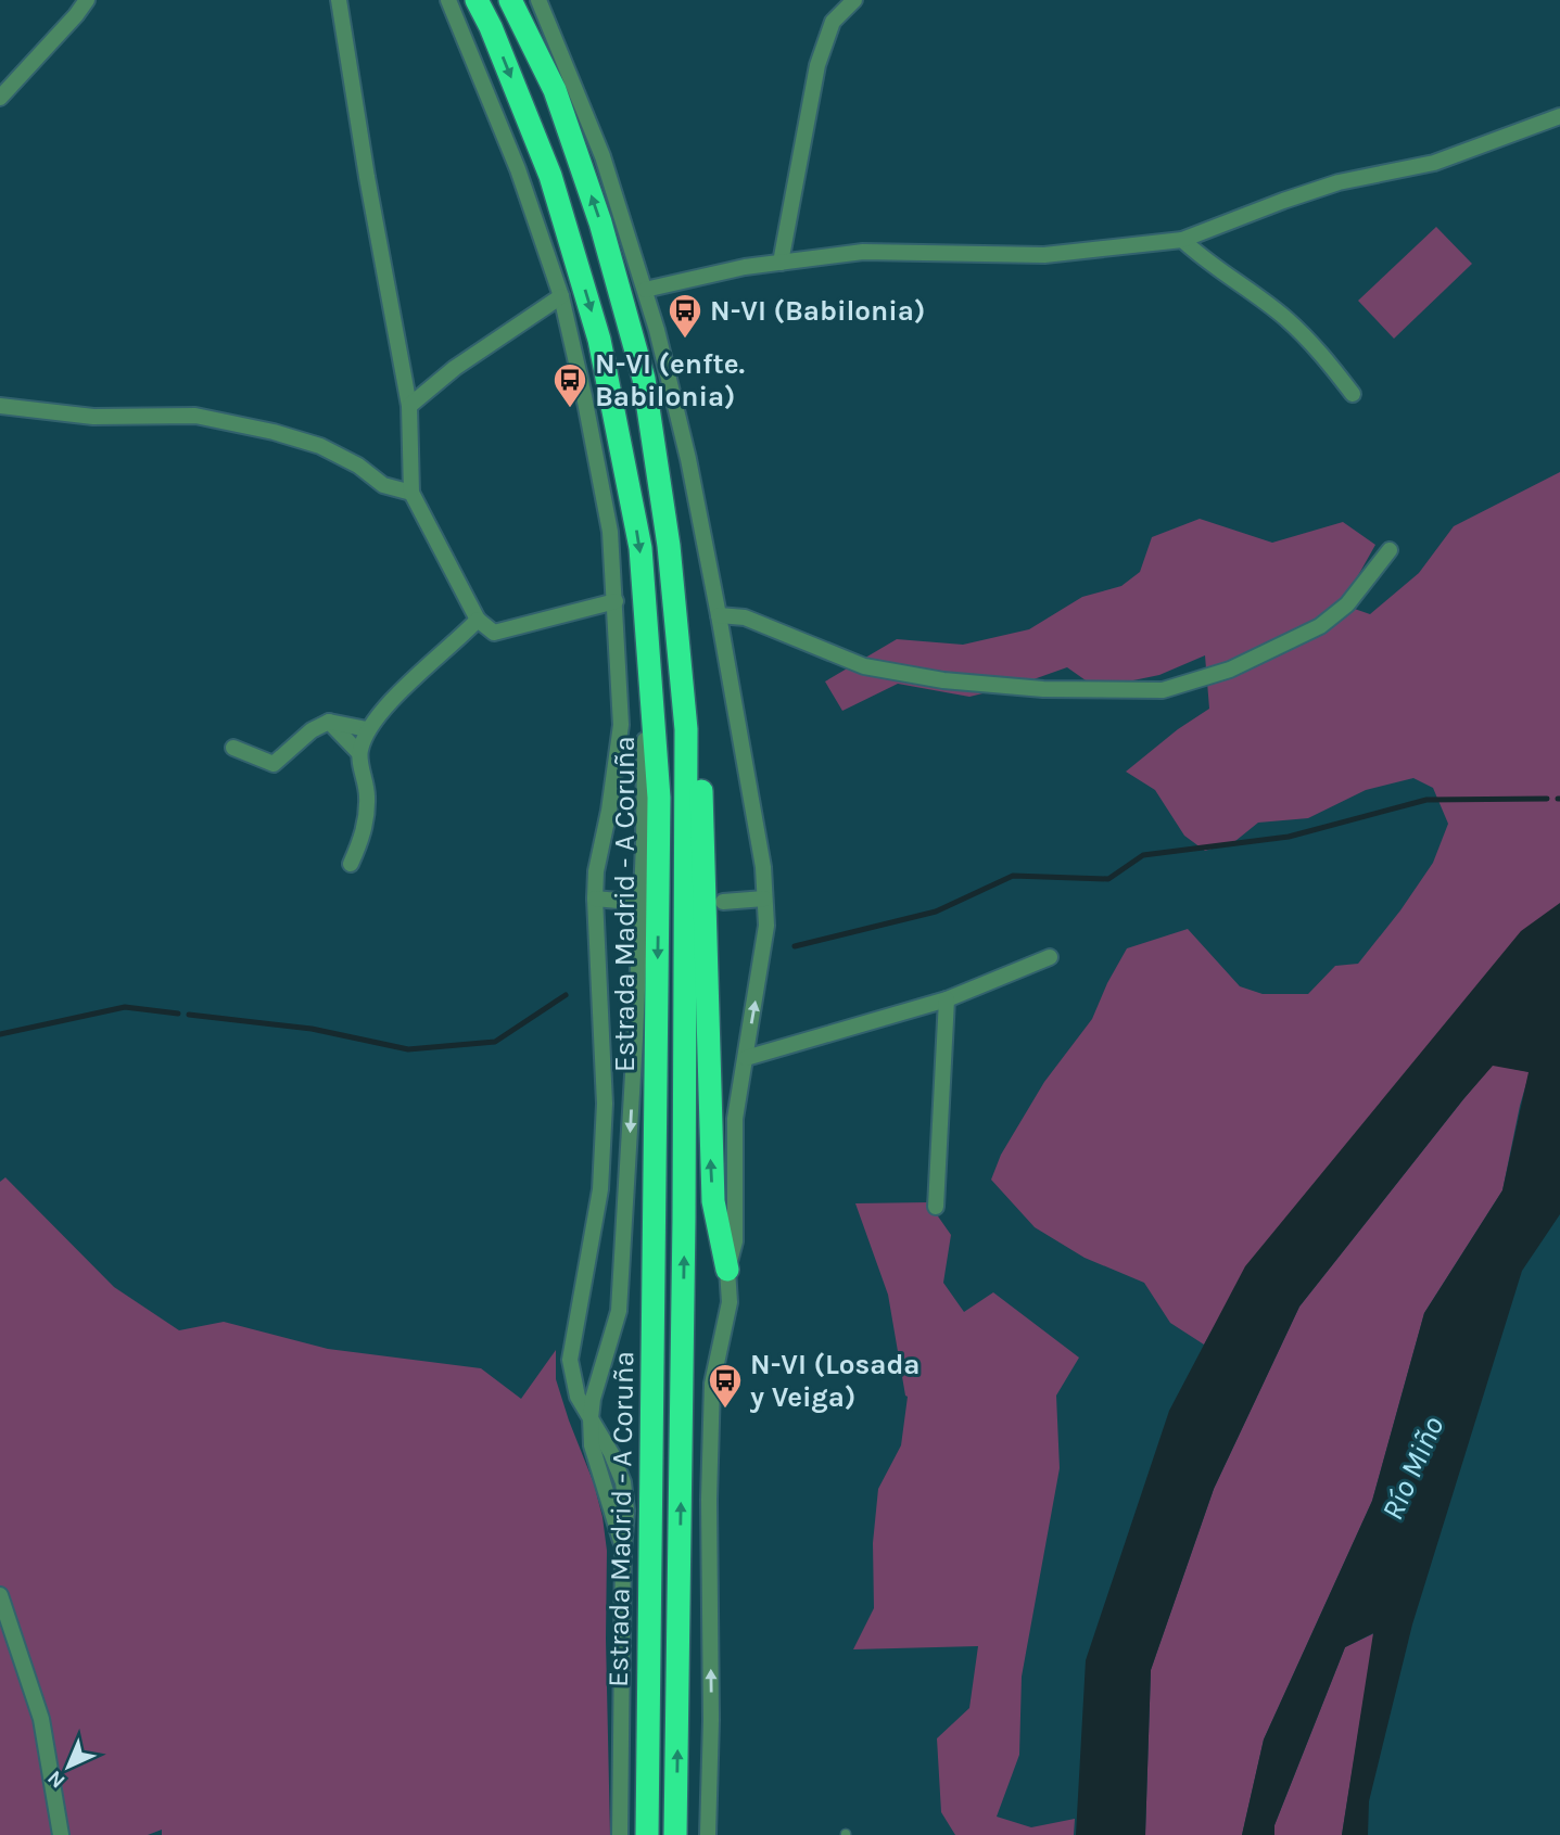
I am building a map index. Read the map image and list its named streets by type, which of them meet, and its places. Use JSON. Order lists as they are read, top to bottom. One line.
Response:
{"streets":{"highway":["Estrada Madrid - A Coruña"]},"water":["Río Miño"],"places":{"bus stop":["N-VI (Babilonia)","N-VI (enfte. Babilonia)","N-VI (Losada y Veiga)"]},"north":"bottom left"}
